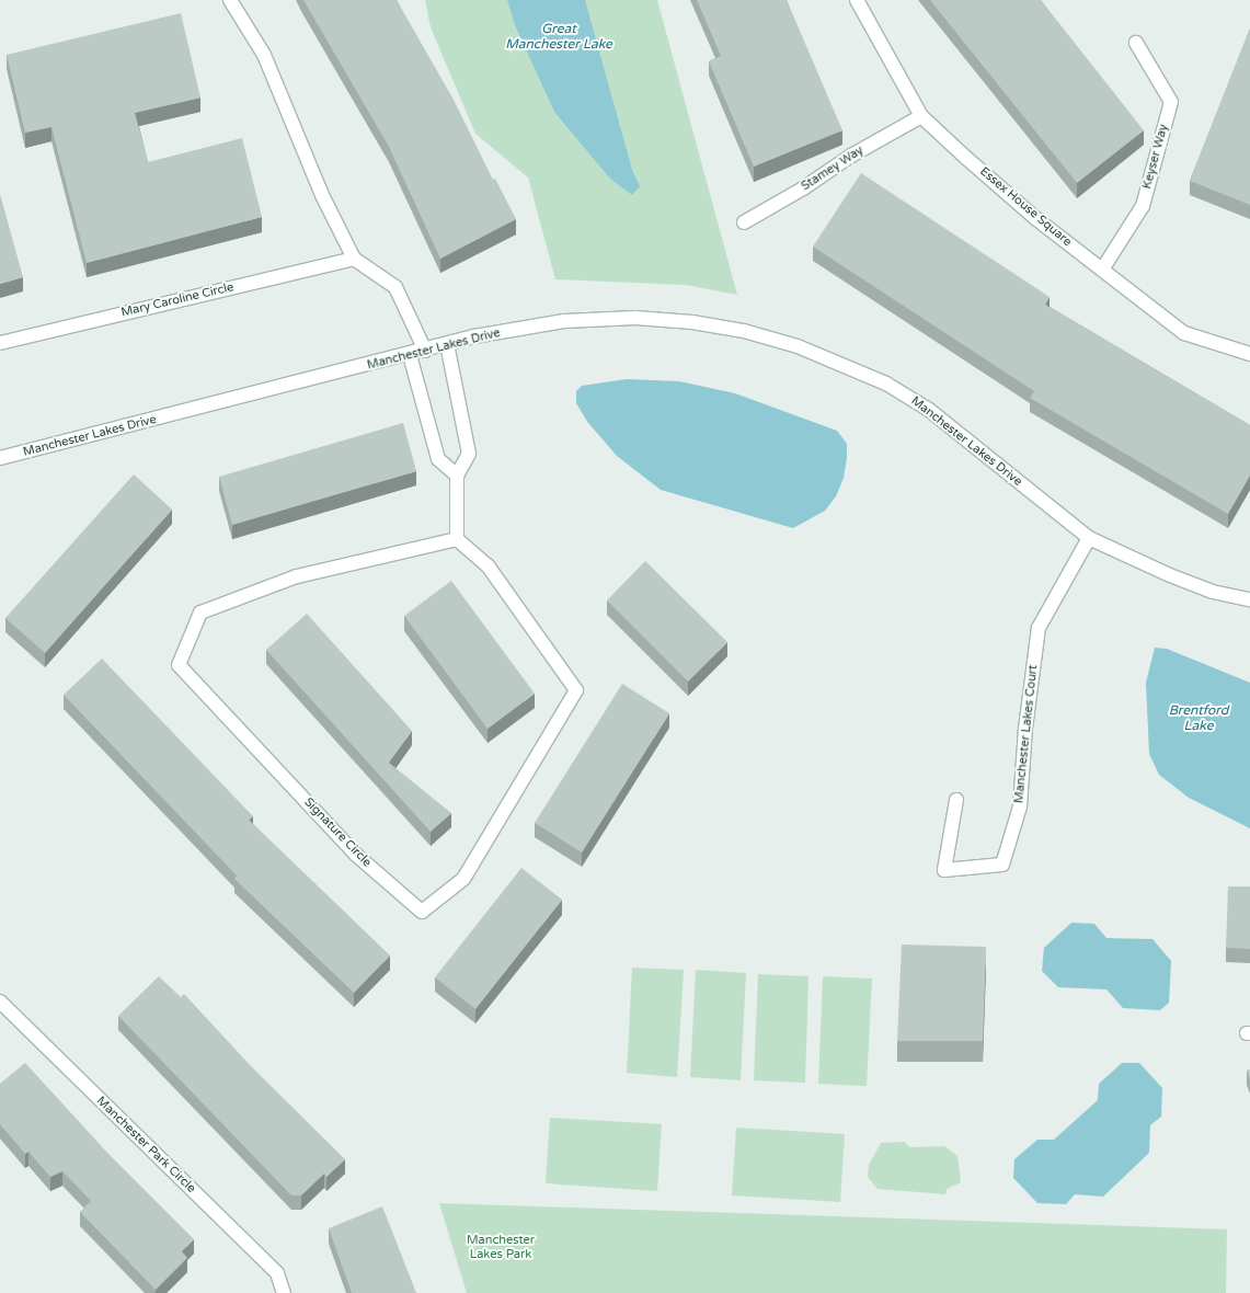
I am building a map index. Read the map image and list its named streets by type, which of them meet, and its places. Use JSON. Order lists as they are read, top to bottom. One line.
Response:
{"streets":{"street":["Keyser Way","Stamey Way","Essex House Square","Mary Caroline Circle","Manchester Lakes Drive","Manchester Lakes Court","Signature Circle","Manchester Park Circle"]},"crossings":[["Keyser Way","Essex House Square"],["Stamey Way","Essex House Square"],["Manchester Lakes Drive","Manchester Lakes Court"]],"water":["Great Manchester Lake","Brentford Lake"],"parks":["Manchester Lakes Park"]}
